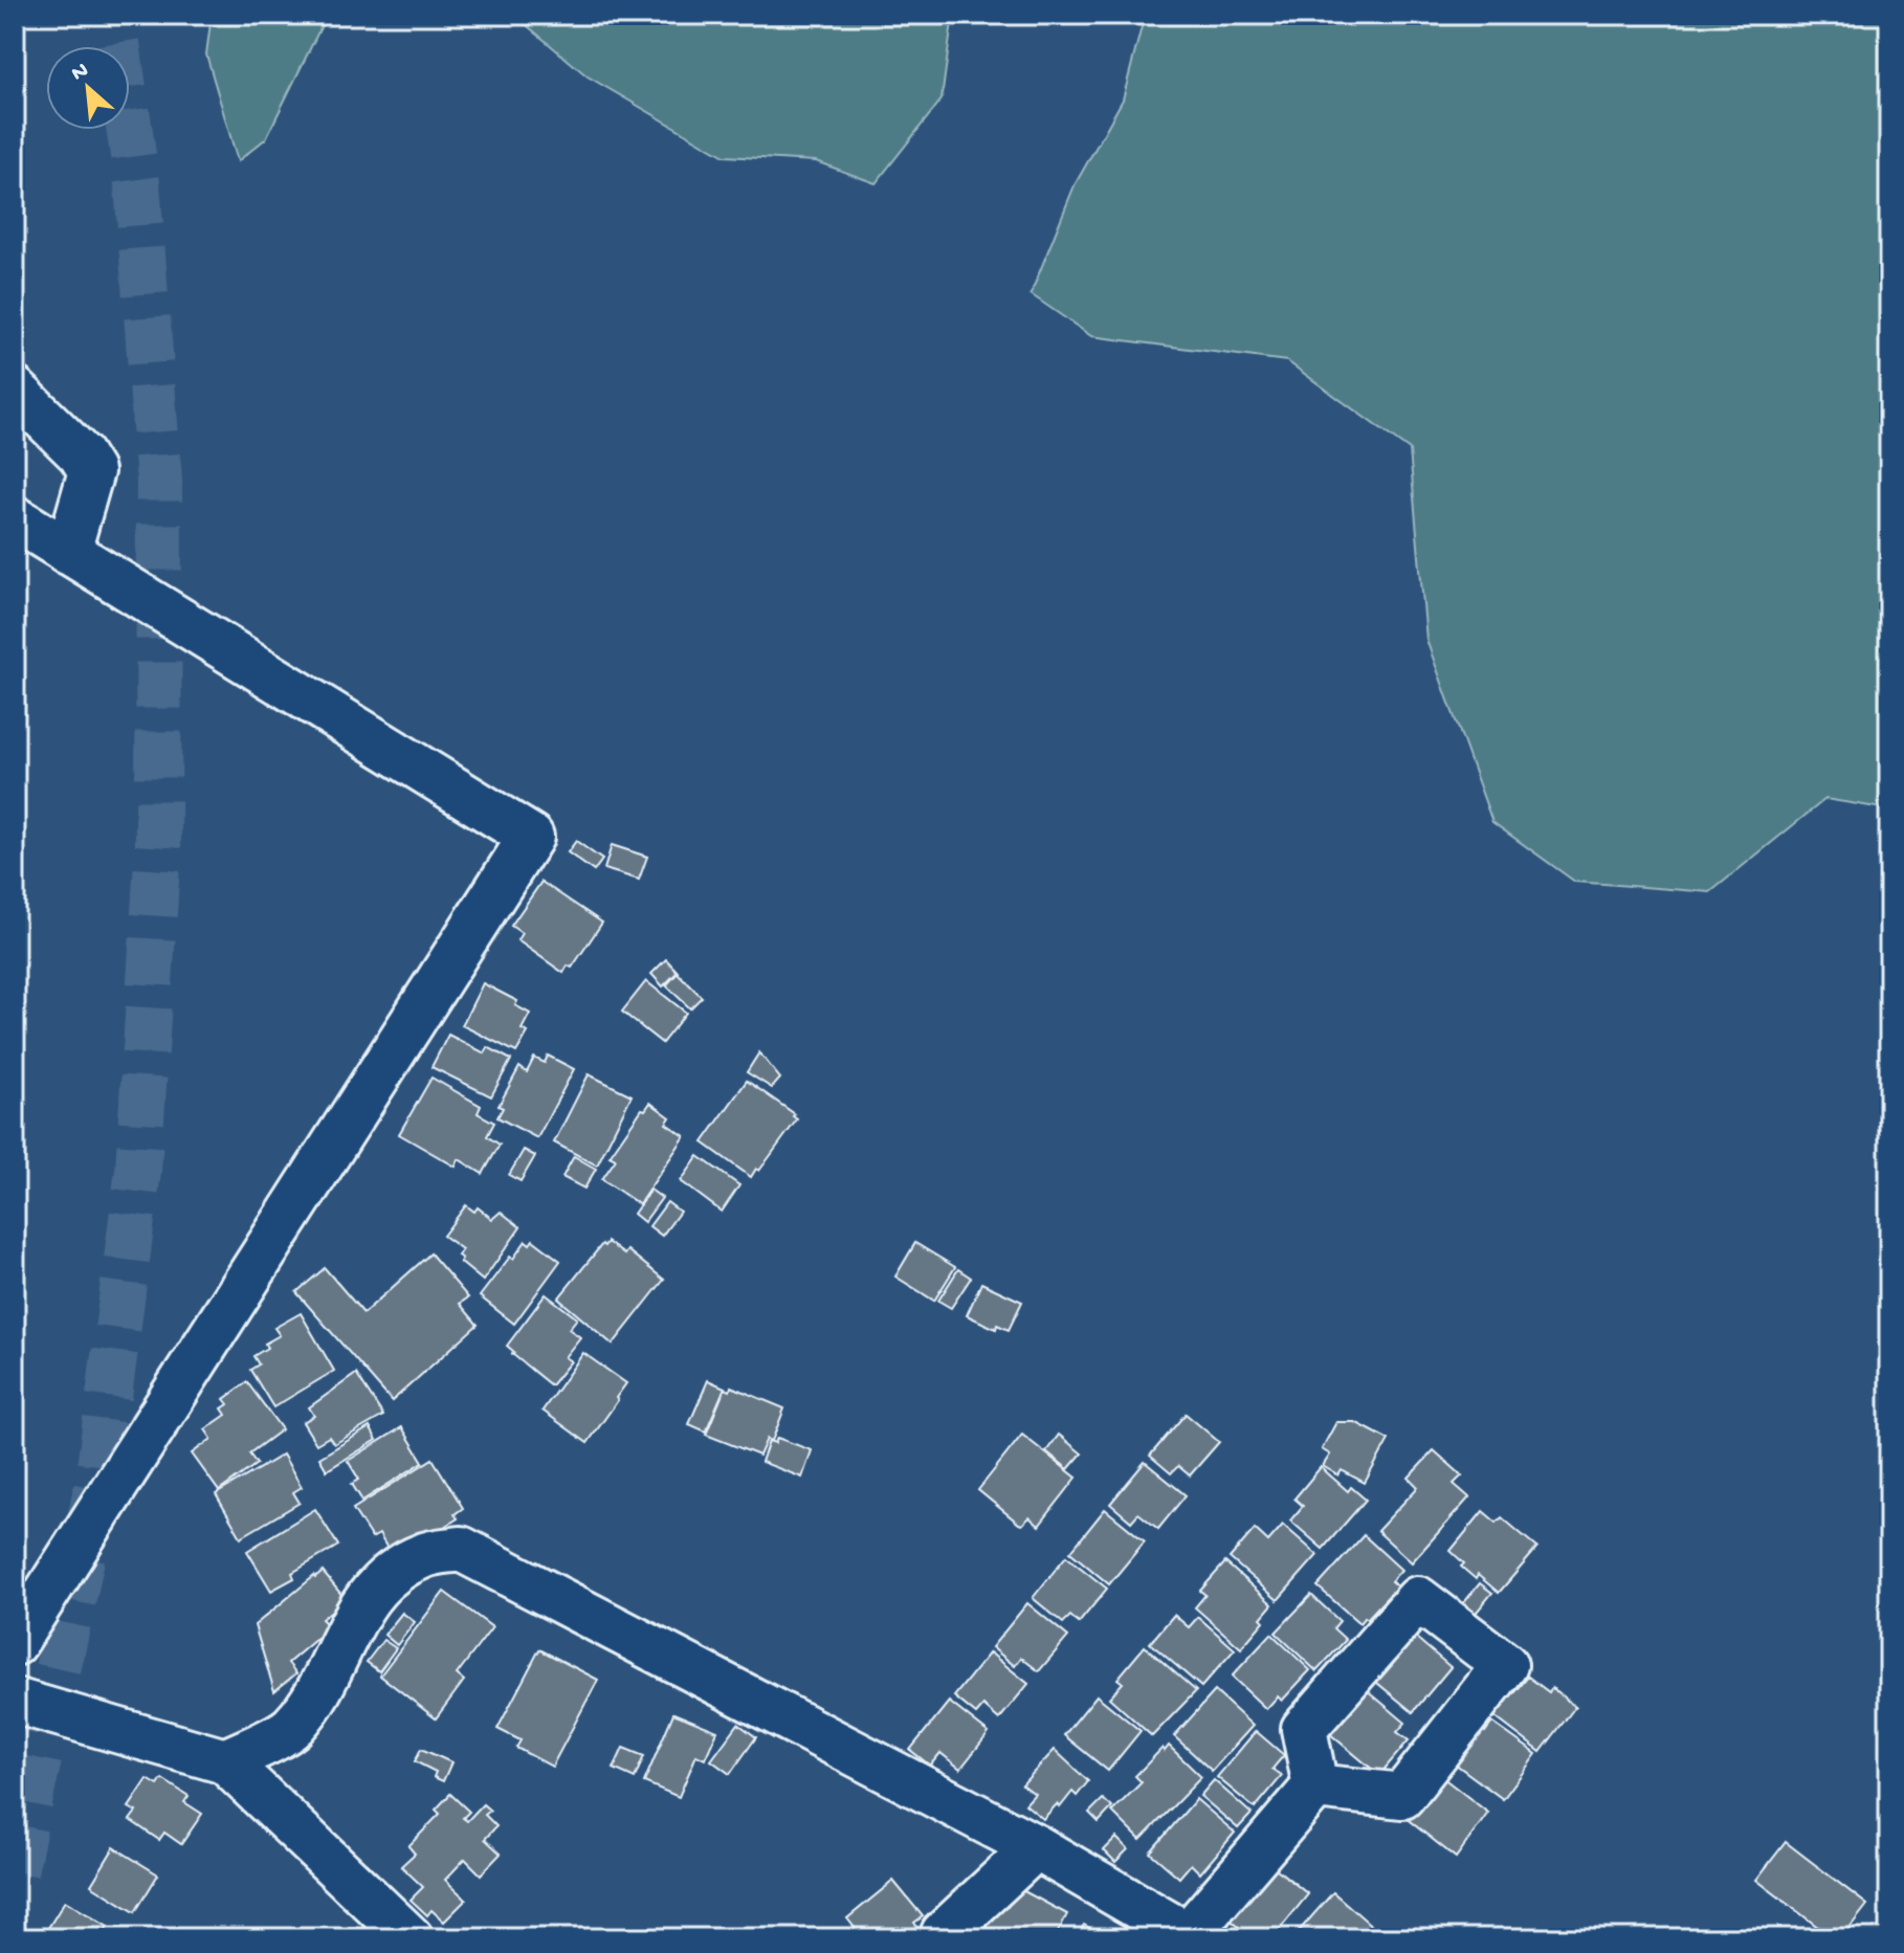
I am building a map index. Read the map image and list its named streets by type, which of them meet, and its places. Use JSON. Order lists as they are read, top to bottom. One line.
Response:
{"north":"top left"}
